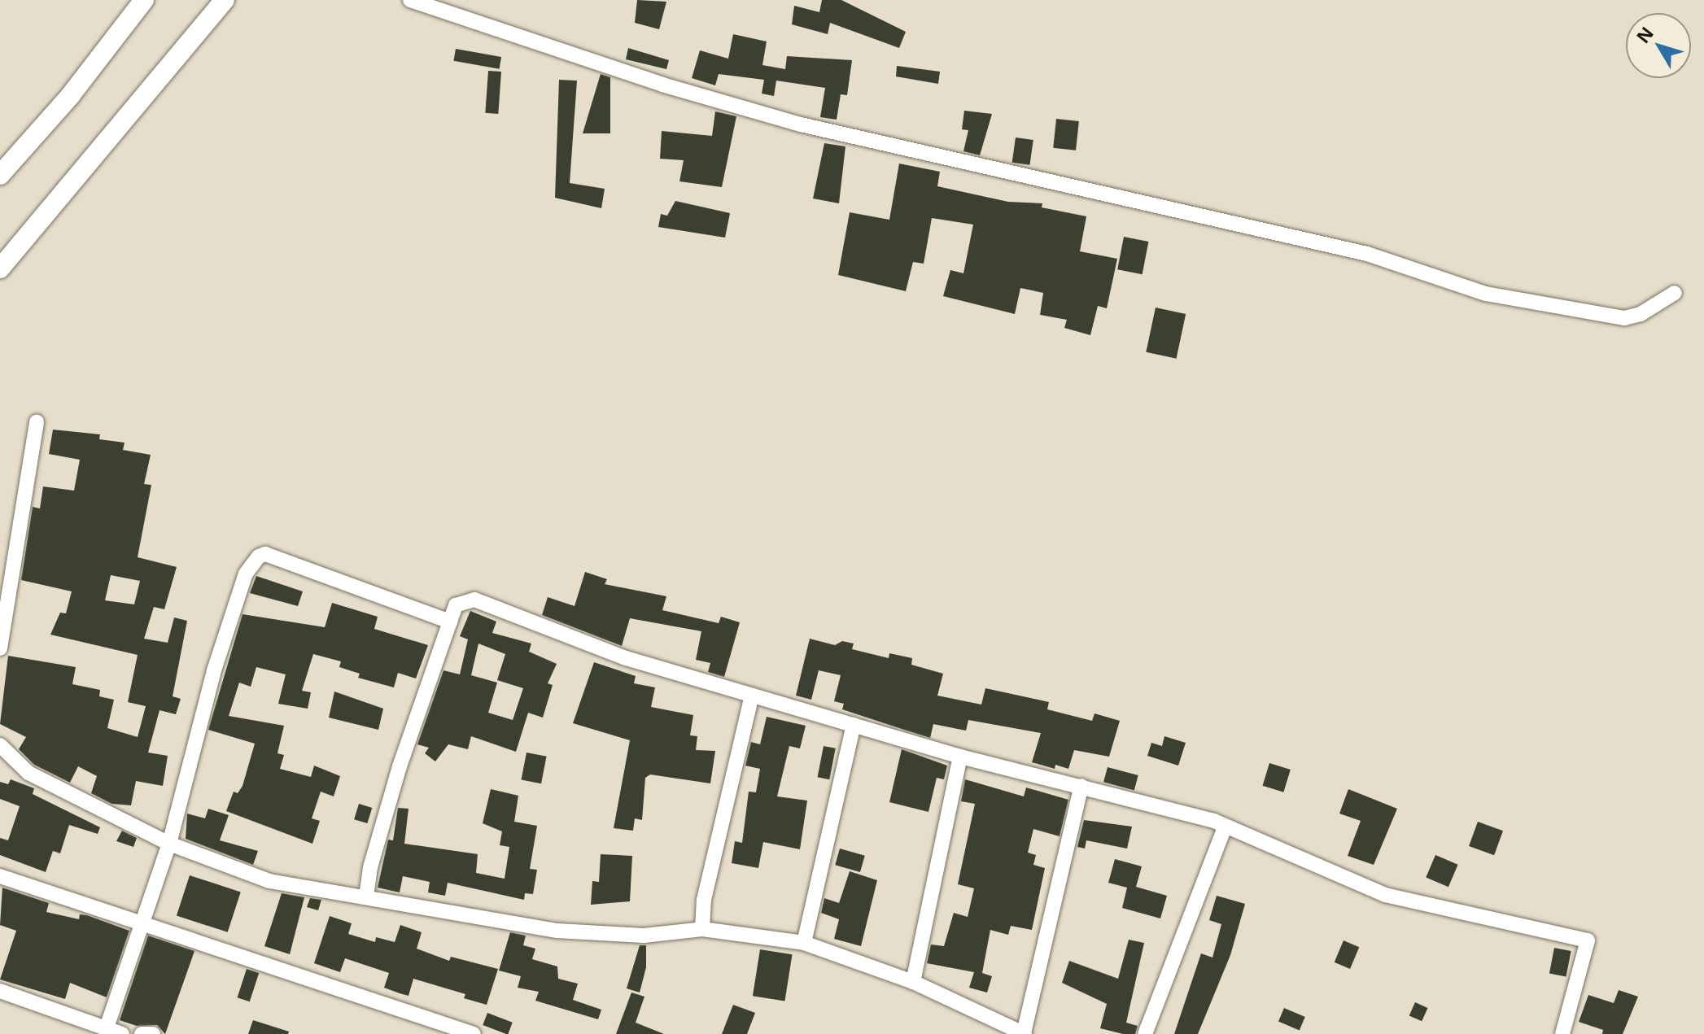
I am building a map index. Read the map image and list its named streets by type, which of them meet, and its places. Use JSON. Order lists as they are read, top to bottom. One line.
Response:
{"north":"top left"}
